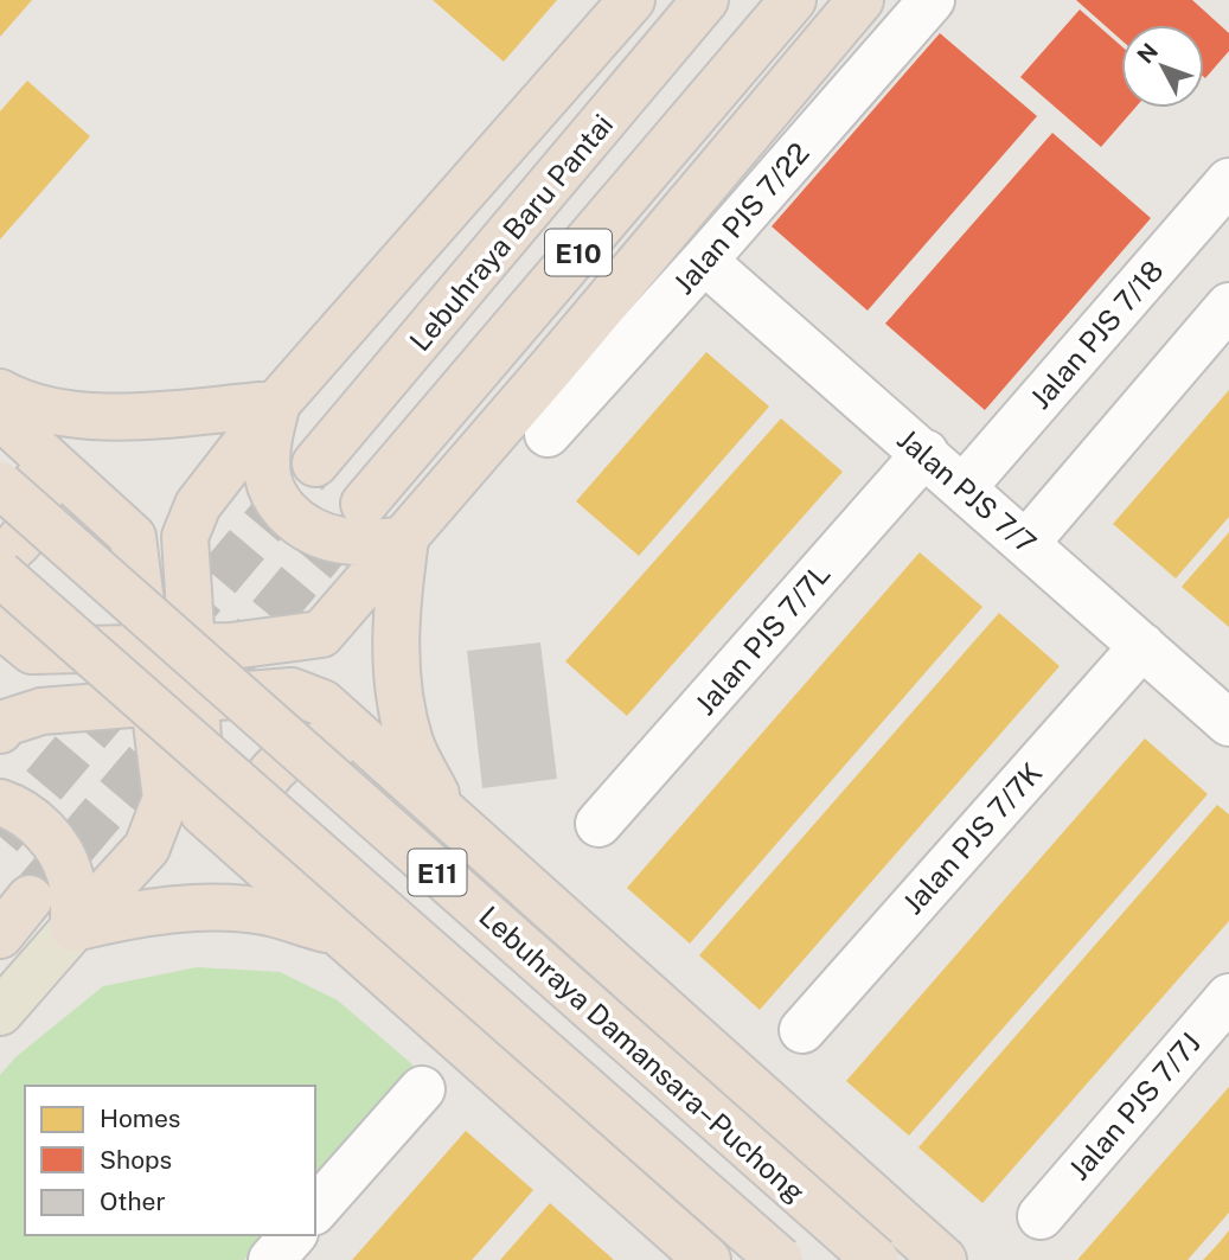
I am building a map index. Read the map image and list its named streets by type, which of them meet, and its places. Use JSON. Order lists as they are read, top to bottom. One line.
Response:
{"streets":{"highway":["Lebuhraya Baru Pantai","E10","E11","Lebuhraya Damansara–Puchong"],"street":["Jalan PJS 7/22","Jalan PJS 7/18","Jalan PJS 7/7","Jalan PJS 7/7L","Jalan PJS 7/7K","Jalan PJS 7/7J"]},"crossings":[["Jalan PJS 7/22","Jalan PJS 7/7"],["Jalan PJS 7/18","Jalan PJS 7/7"],["Jalan PJS 7/7","Jalan PJS 7/7L"],["Jalan PJS 7/7","Jalan PJS 7/7K"]],"legend":["Homes","Shops","Other"],"north":"top left"}
